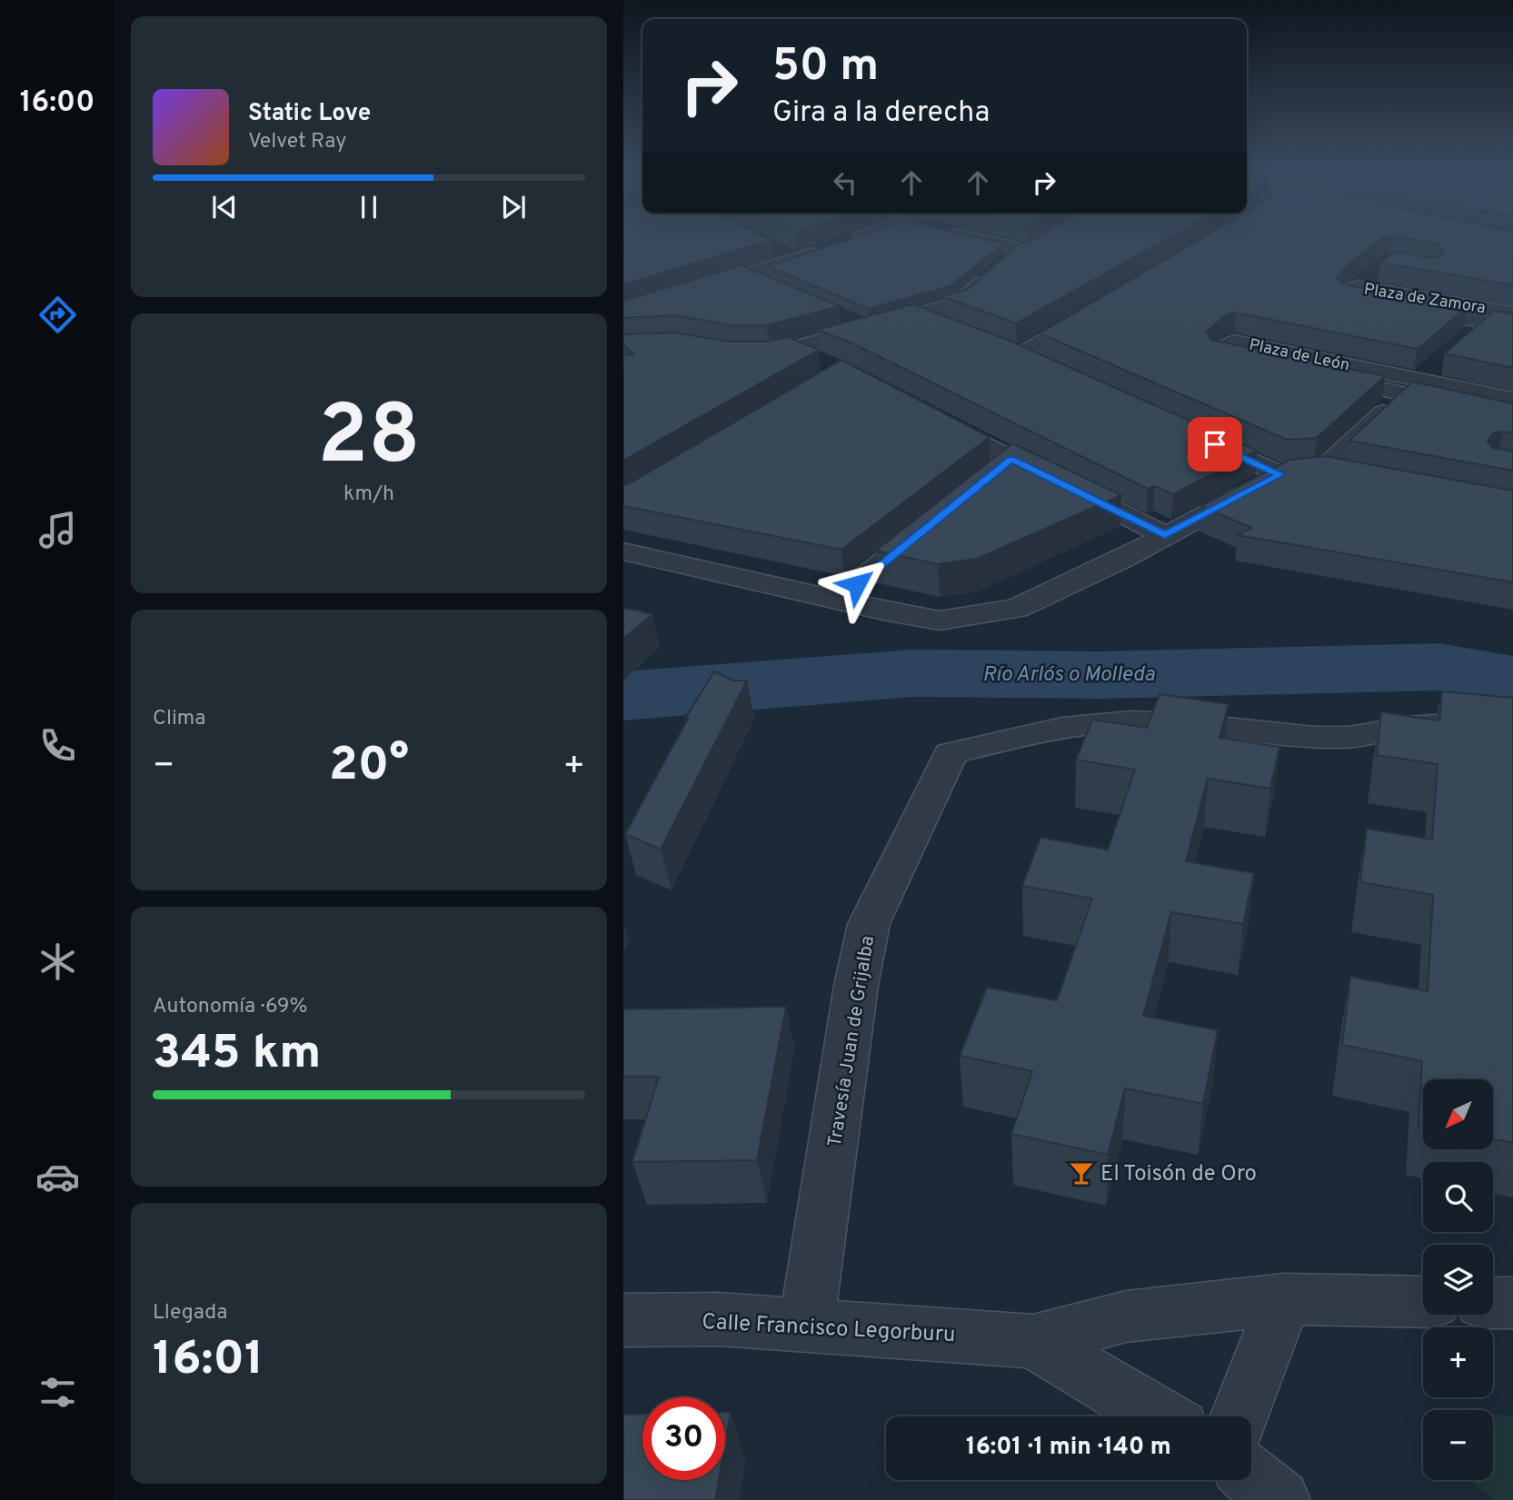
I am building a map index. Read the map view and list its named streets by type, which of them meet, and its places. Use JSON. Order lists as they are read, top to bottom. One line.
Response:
{"streets":{"street":["Plaza de Zamora","Plaza de León","Travesía Juan de Grijalba","Calle Francisco Legorburu"]},"crossings":[["Travesía Juan de Grijalba","Calle Francisco Legorburu"]],"water":["Río Arlós o Molleda"],"places":{"bar":["El Toisón de Oro"]},"north":"bottom left","page":{"tabs":"16:00","turn":["50 m","Gira a la derecha"],"song":["Static Love","Velvet Ray"],"tile":[["28","km/h"],"Clima",["Autonomía · 69%","345 km"],["Llegada","16:01"]],"heat":["−","20°","+"],"map_buttons":["+","−"],"limit":"30","trip":"16:01 · 1 min · 140 m"}}
